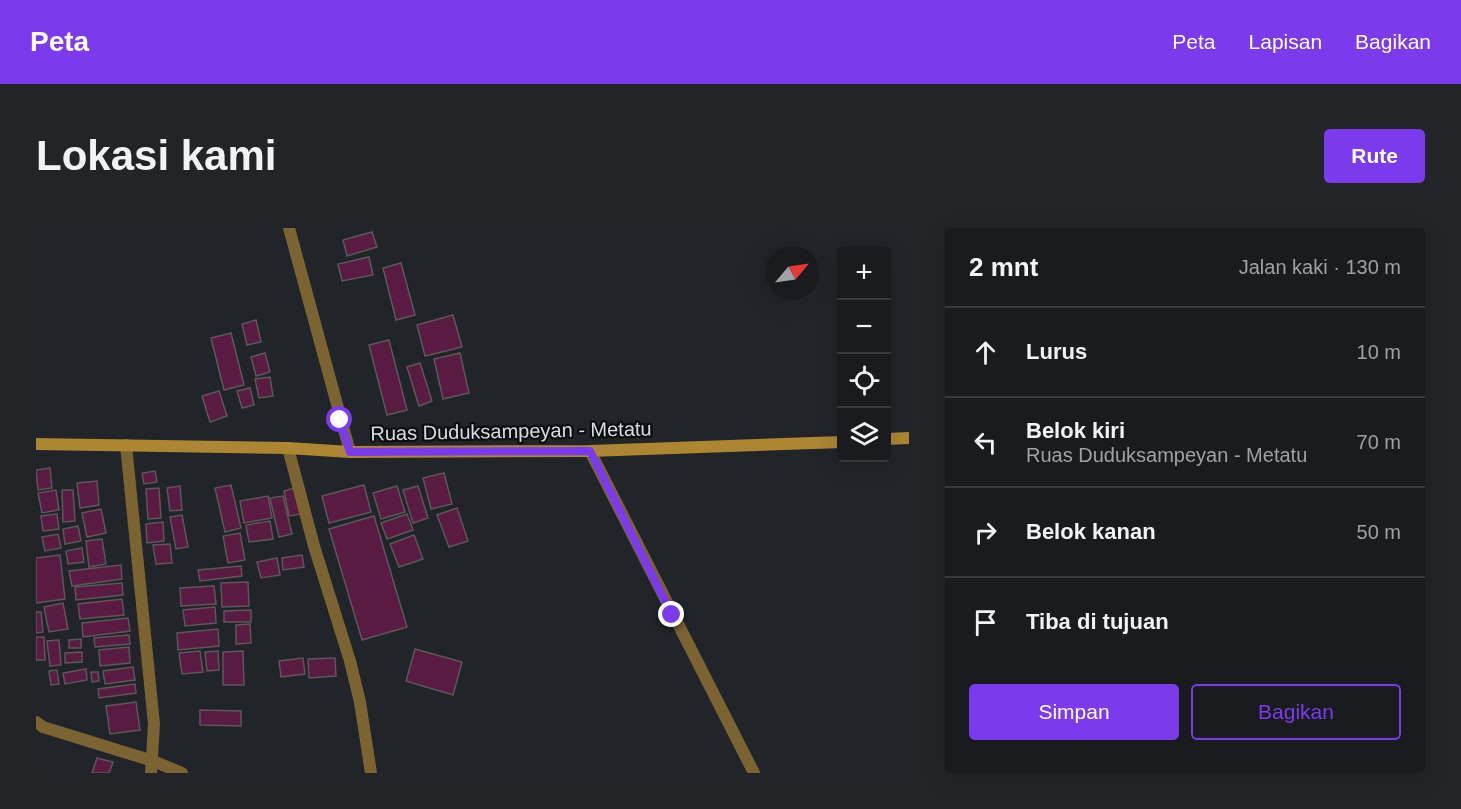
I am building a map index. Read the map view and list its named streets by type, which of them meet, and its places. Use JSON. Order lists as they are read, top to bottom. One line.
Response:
{"streets":{"main road":["Ruas Duduksampeyan - Metatu"]},"north":"top right","page":{"header":"Peta","nav":["Peta","Lapisan","Bagikan"],"buttons":["Rute",["Simpan","Bagikan"]],"title":"Lokasi kami","heading":["2 mnt","Jalan kaki · 130 m"],"map_buttons":["+","−"],"list":[["Lurus","10 m"],["Belok kiri","Ruas Duduksampeyan - Metatu","70 m"],["Belok kanan","50 m"],"Tiba di tujuan"]}}
